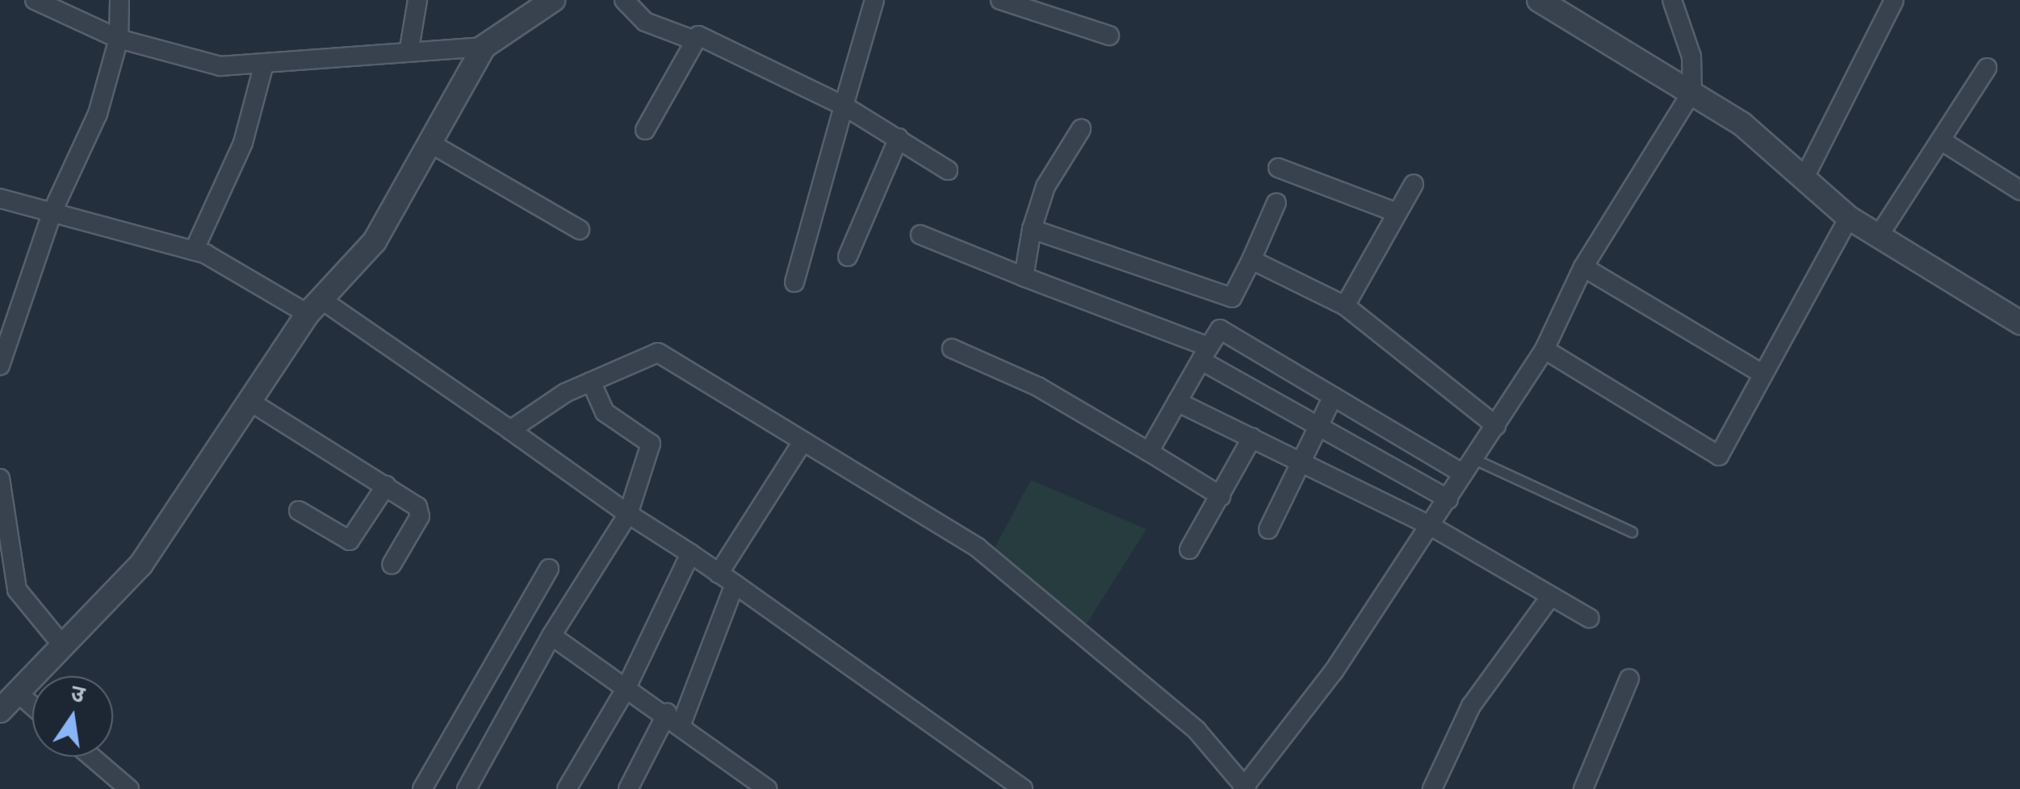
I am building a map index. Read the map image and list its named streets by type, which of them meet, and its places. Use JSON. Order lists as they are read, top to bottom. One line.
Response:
{"north":"top"}
